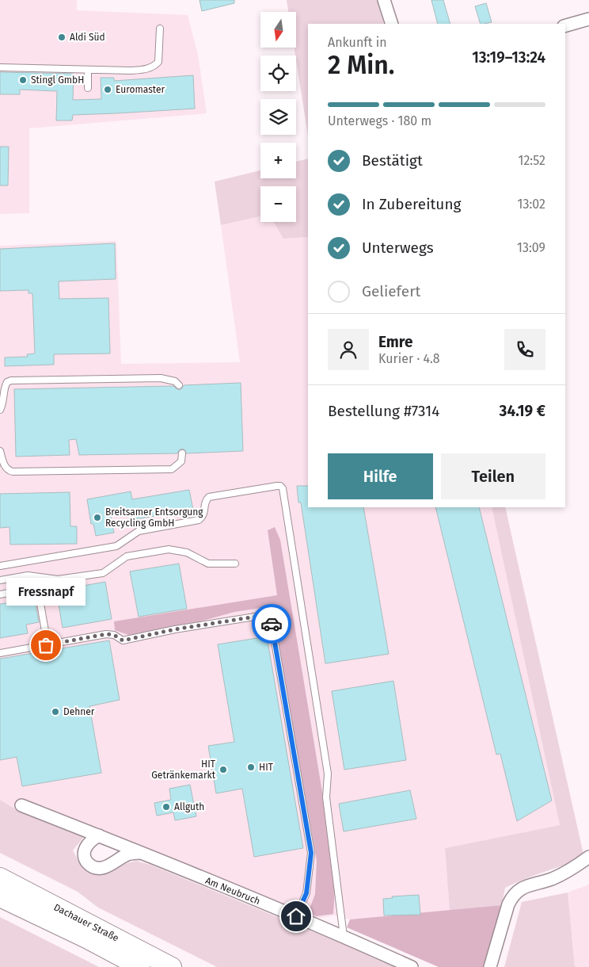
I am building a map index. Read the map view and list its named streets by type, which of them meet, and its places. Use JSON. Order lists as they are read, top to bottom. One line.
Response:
{"streets":{"main road":["Dachauer Straße"],"street":["Am Neubruch"]},"places":["Aldi Süd","Stingl GmbH","Euromaster","Breitsamer Entsorgung Recycling GmbH","Fressnapf","Dehner","HIT","HIT Getränkemarkt","Allguth"],"north":"bottom","page":{"map_buttons":["+","−"],"heading":["2 Min.","Ankunft in","13:19–13:24"],"panel":["Emre","Kurier · 4.8","Bestellung #7314","34.19 €"],"bar":"Unterwegs · 180 m","list":[["Bestätigt","12:52"],["In Zubereitung","13:02"],["Unterwegs","13:09"],"Geliefert"],"buttons":["Hilfe","Teilen"],"bubble":"Fressnapf"}}
